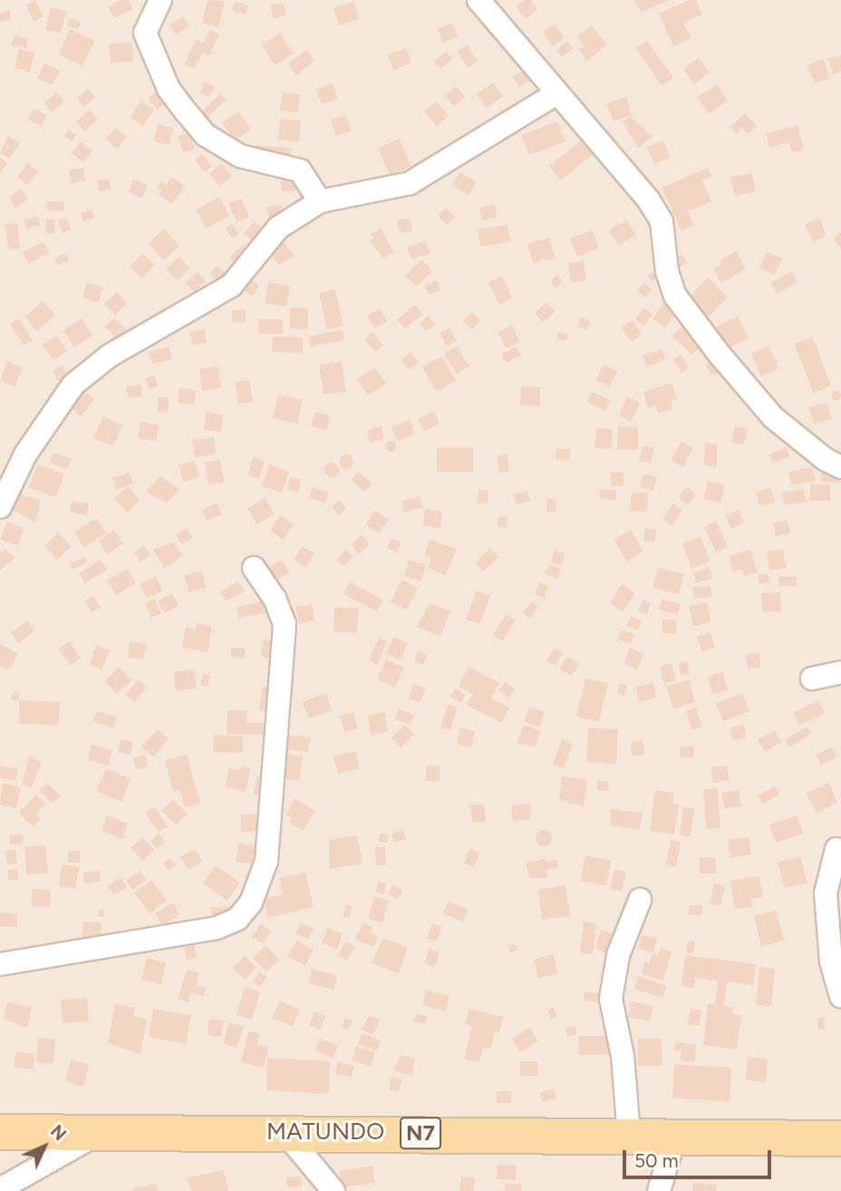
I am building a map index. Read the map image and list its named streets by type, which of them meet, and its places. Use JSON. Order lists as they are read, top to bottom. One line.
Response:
{"streets":{"main road":["MATUNDO","N7"]},"scale_bar":"50 m","north":"top right"}
